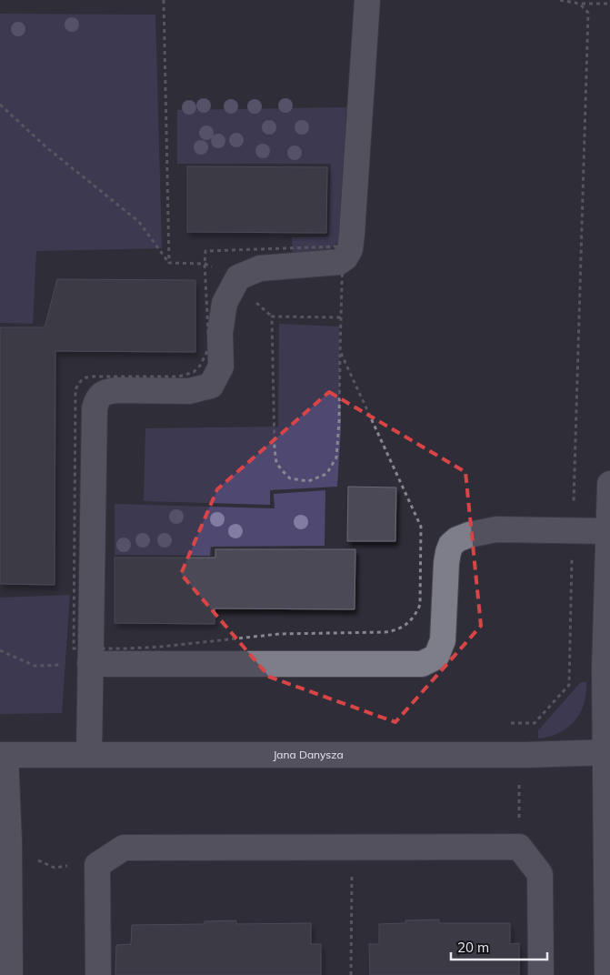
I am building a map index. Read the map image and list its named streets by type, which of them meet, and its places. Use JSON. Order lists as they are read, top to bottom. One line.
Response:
{"streets":{"street":["Jana Danysza"]},"scale_bar":"20 m"}
